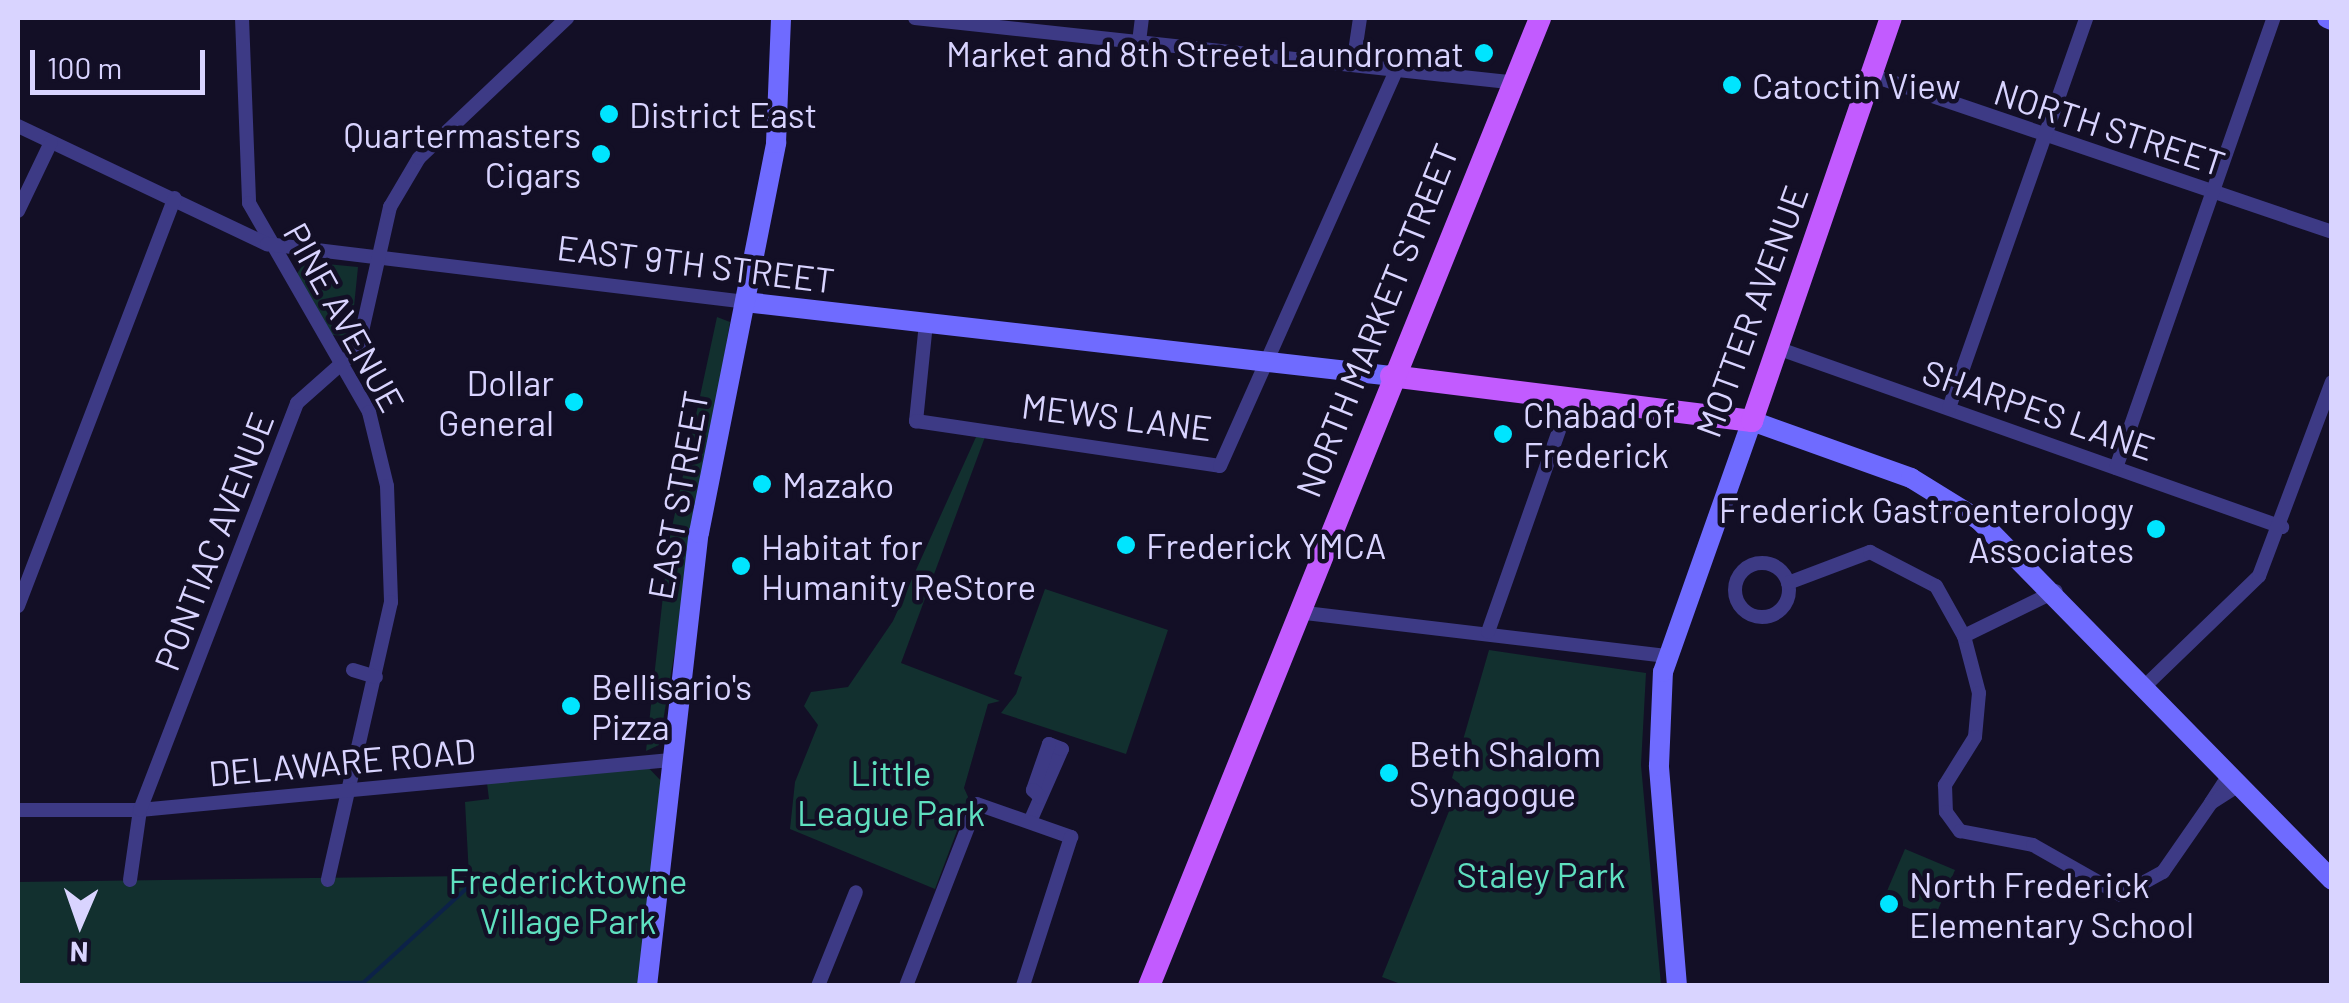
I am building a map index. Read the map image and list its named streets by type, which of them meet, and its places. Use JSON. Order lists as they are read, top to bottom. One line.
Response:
{"streets":{"main road":["EAST 9TH STREET","MOTTER AVENUE","NORTH MARKET STREET","EAST STREET"],"street":["NORTH STREET","PINE AVENUE","SHARPES LANE","MEWS LANE","PONTIAC AVENUE","DELAWARE ROAD"]},"crossings":[["NORTH STREET","MOTTER AVENUE"],["EAST 9TH STREET","PINE AVENUE"],["EAST 9TH STREET","NORTH MARKET STREET"],["EAST 9TH STREET","MEWS LANE"],["EAST 9TH STREET","EAST STREET"],["EAST 9TH STREET","PONTIAC AVENUE"],["MOTTER AVENUE","SHARPES LANE"],["PINE AVENUE","PONTIAC AVENUE"],["PINE AVENUE","DELAWARE ROAD"],["EAST STREET","DELAWARE ROAD"],["PONTIAC AVENUE","DELAWARE ROAD"]],"parks":["Little League Park","Staley Park","Fredericktowne Village Park"],"places":["Market and 8th Street Laundromat","Catoctin View","District East","Quartermasters Cigars","Dollar General","Chabad of Frederick","Mazako","Frederick Gastroenterology Associates","Frederick YMCA","Habitat for Humanity ReStore","Bellisario's Pizza","Beth Shalom Synagogue","North Frederick Elementary School"],"scale_bar":"100 m","north":"bottom"}
